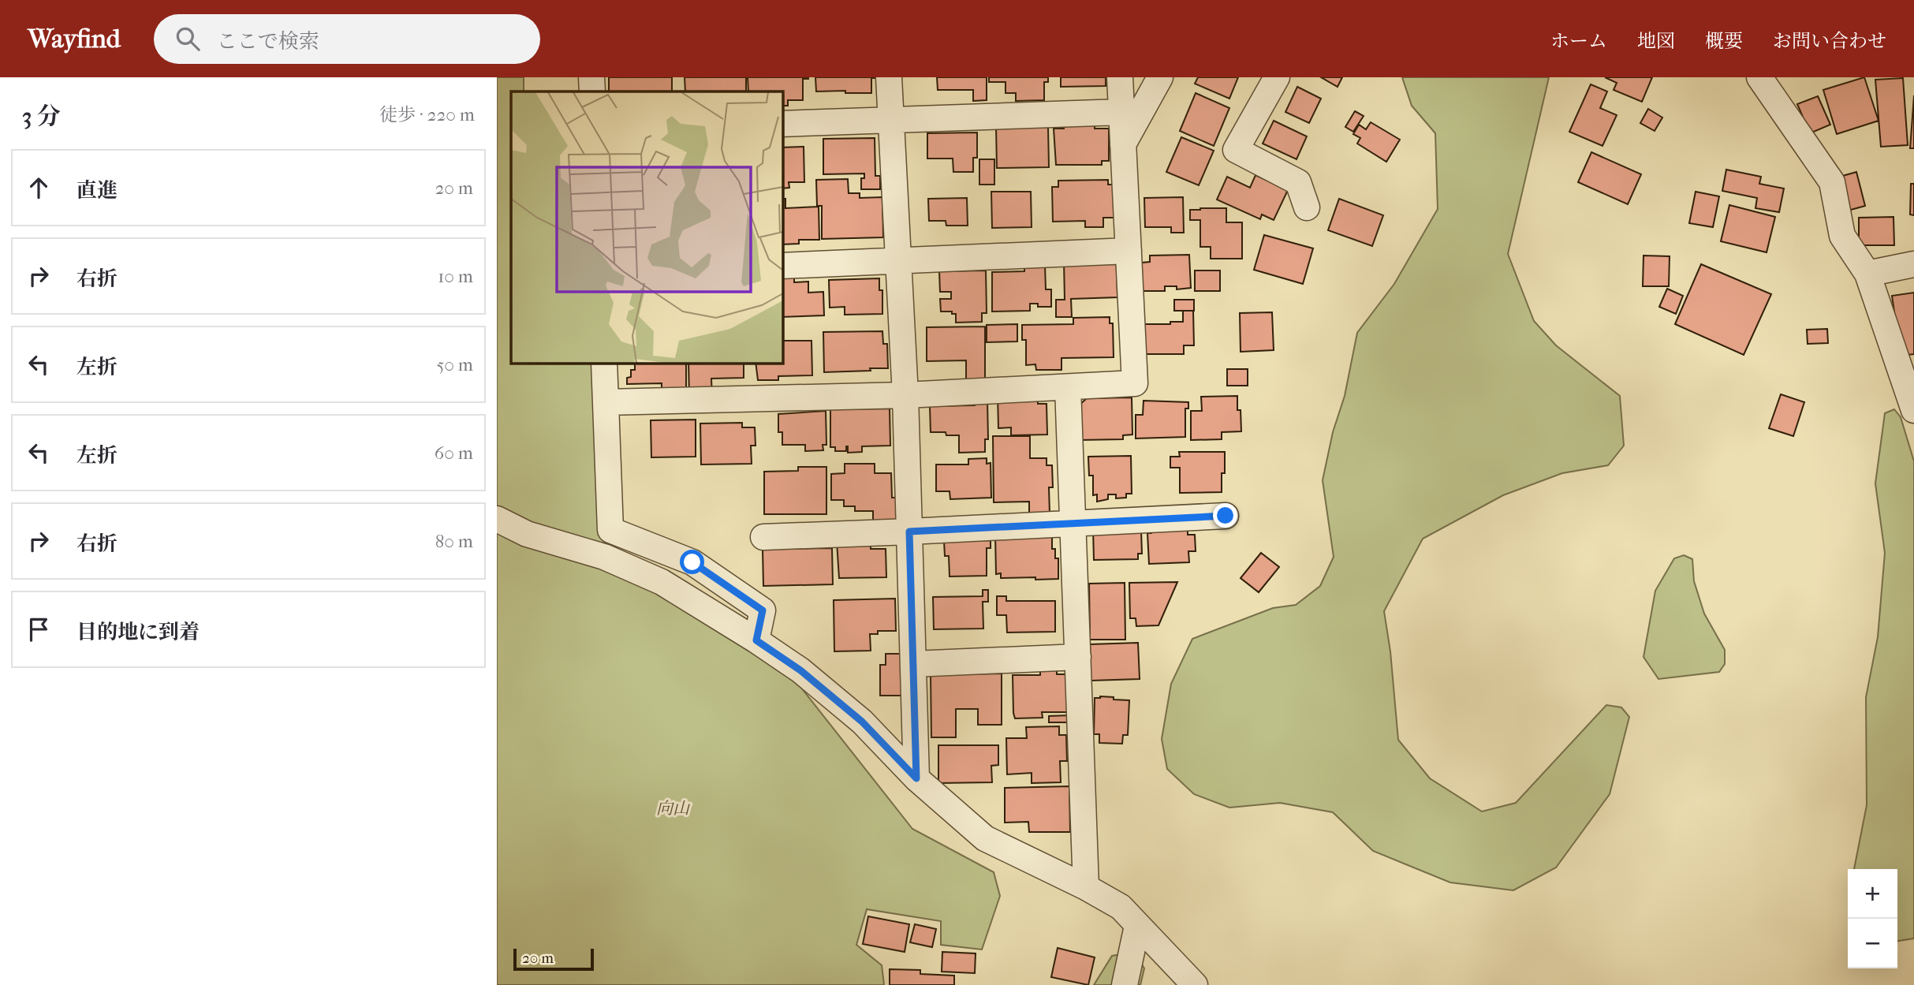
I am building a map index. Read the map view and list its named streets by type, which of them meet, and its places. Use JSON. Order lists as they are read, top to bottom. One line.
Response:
{"parks":["向山"],"scale_bar":"20 m","page":{"header":"Wayfind","search":"ここで検索","nav":["ホーム","地図","概要","お問い合わせ"],"heading":["3 分","徒歩 · 220 m"],"list":[["直進","20 m"],["右折","10 m"],["左折","50 m"],["左折","60 m"],["右折","80 m"],"目的地に到着"],"map_buttons":["+","−"],"scale":"20 m"}}
